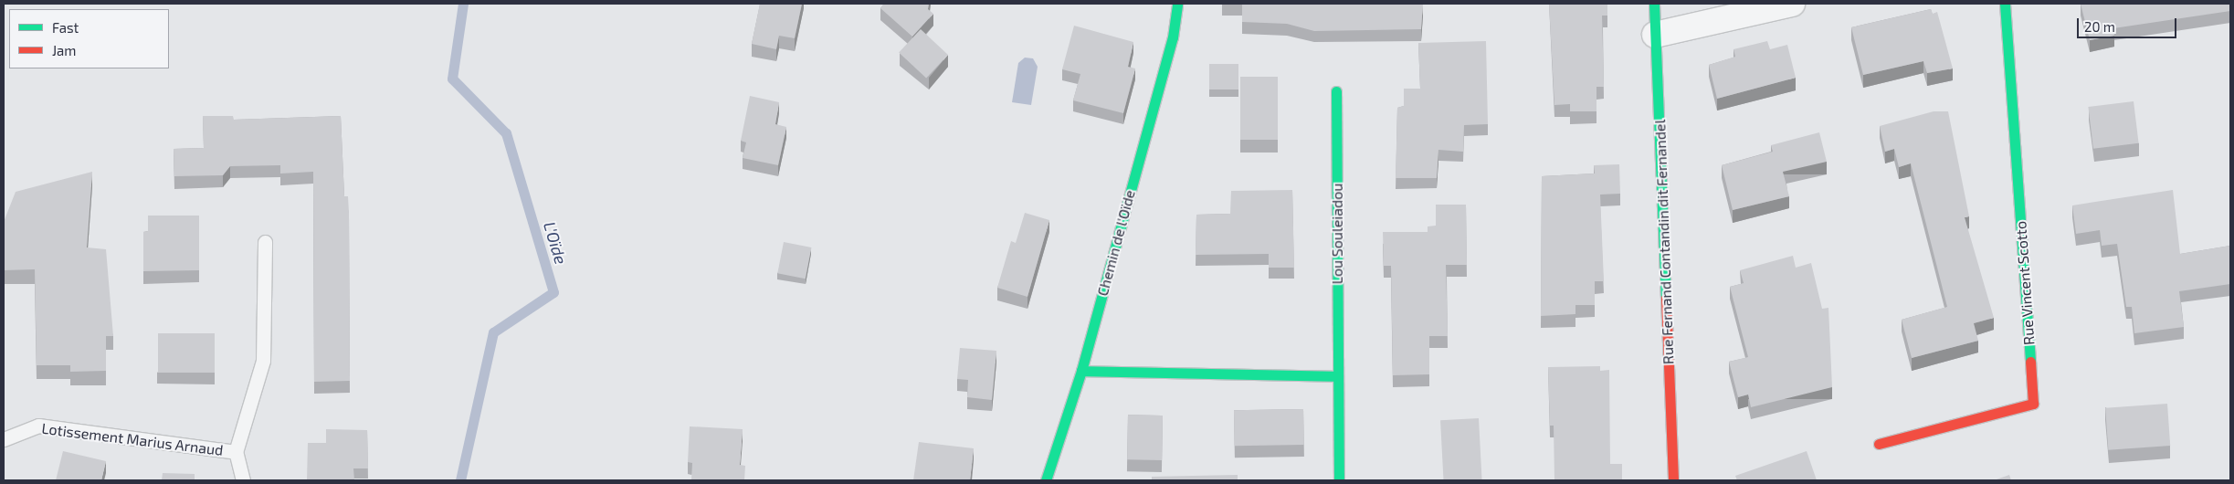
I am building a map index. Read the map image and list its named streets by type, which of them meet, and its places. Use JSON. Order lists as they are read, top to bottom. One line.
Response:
{"streets":{"street":["Lou Souleiadou","Rue Fernand Contandin dit Fernandel","Chemin de l'Oïde","Rue Vincent Scotto"],"lane":["Lotissement Marius Arnaud"]},"water":["L'Oïde"],"legend":["Fast","Jam"],"scale_bar":"20 m"}
